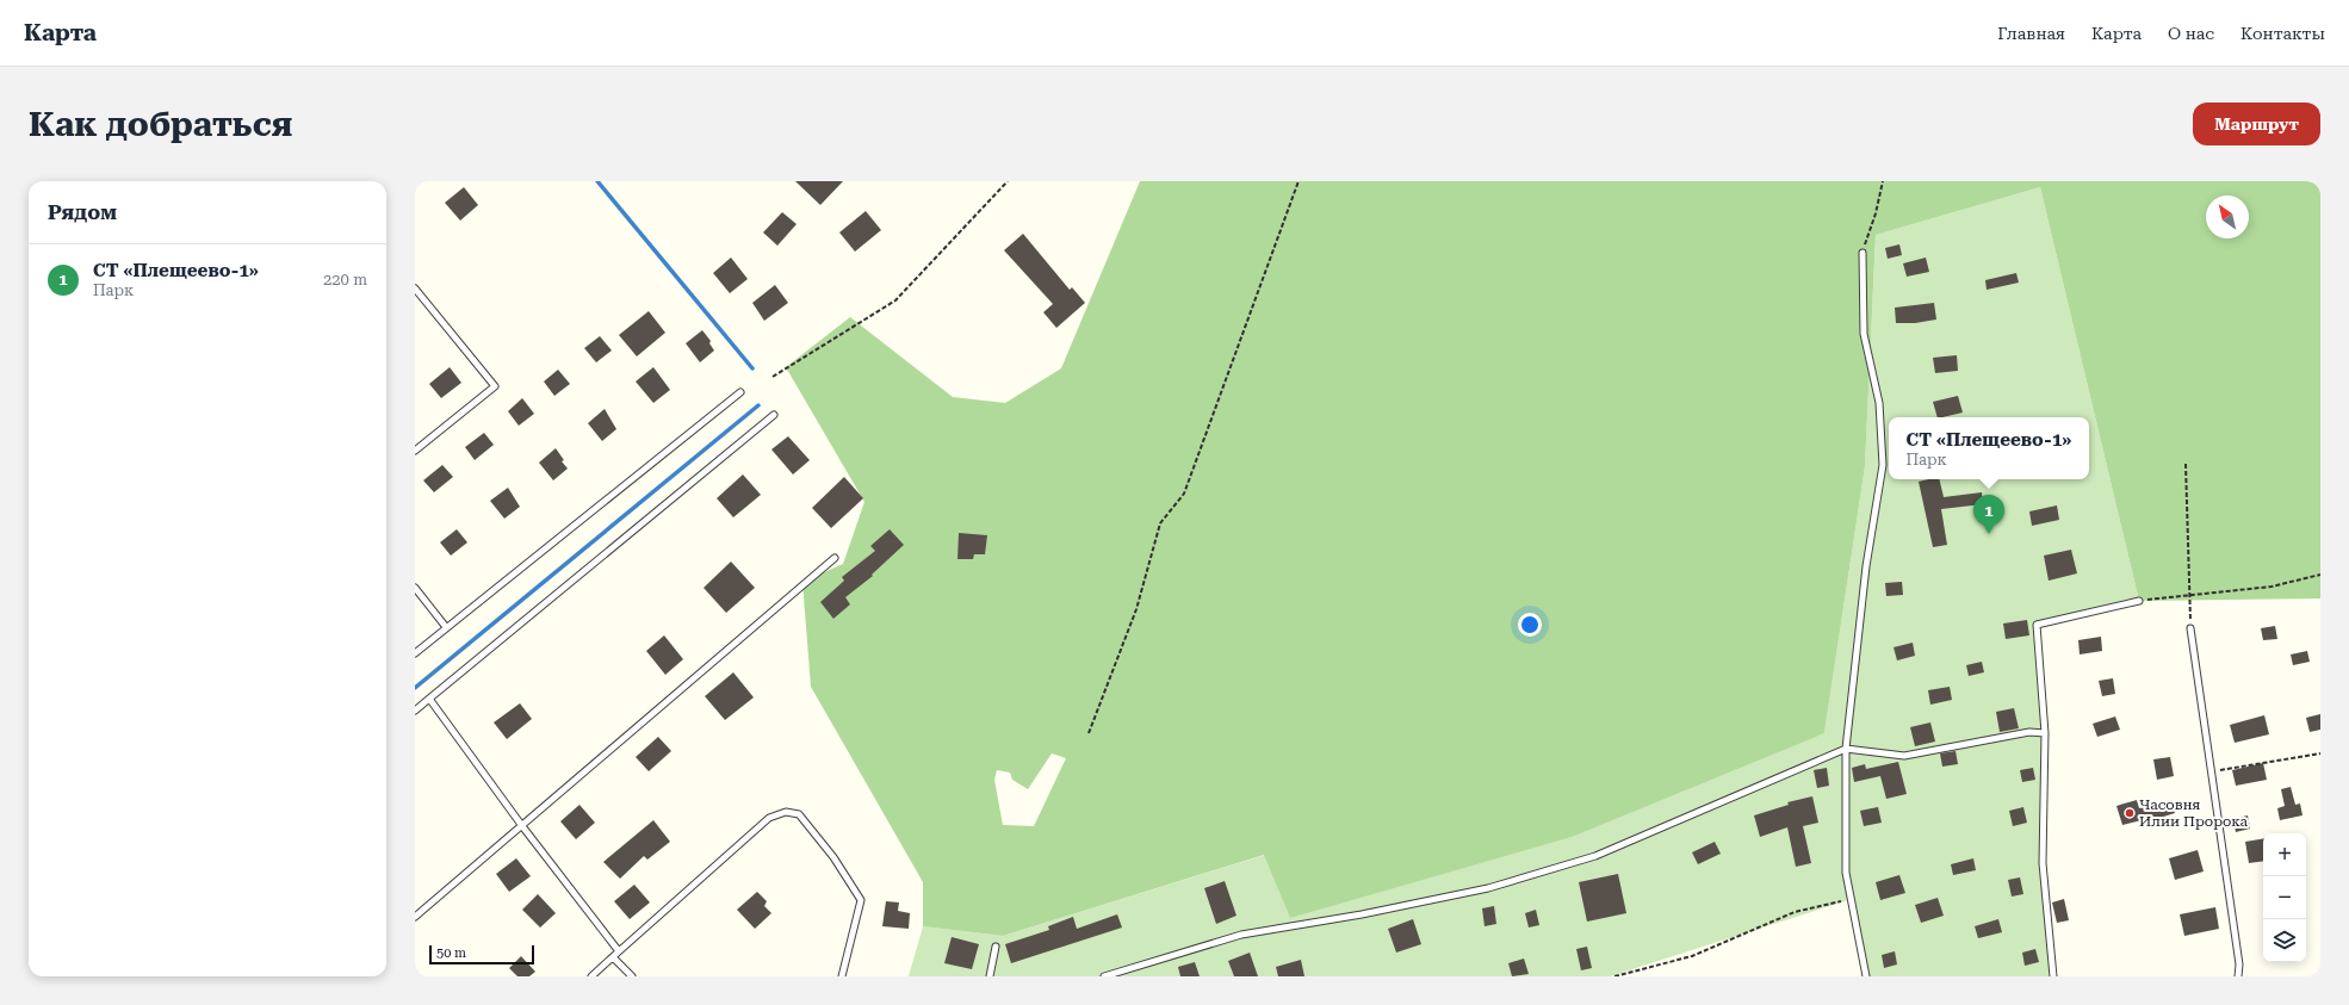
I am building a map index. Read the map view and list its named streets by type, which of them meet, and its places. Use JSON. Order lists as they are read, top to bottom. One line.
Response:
{"places":["Часовня Илии Пророка"],"scale_bar":"50 m","north":"top left","page":{"header":"Карта","nav":["Главная","Карта","О нас","Контакты"],"buttons":"Маршрут","title":"Как добраться","heading":"Рядом","list":[{"mark":"1","name":"СТ «Плещеево-1»","note":"Парк","value":"220 m"}],"popup":["СТ «Плещеево-1»","Парк"],"pins":"1","map_buttons":["+","−"],"scale":"50 m"}}
